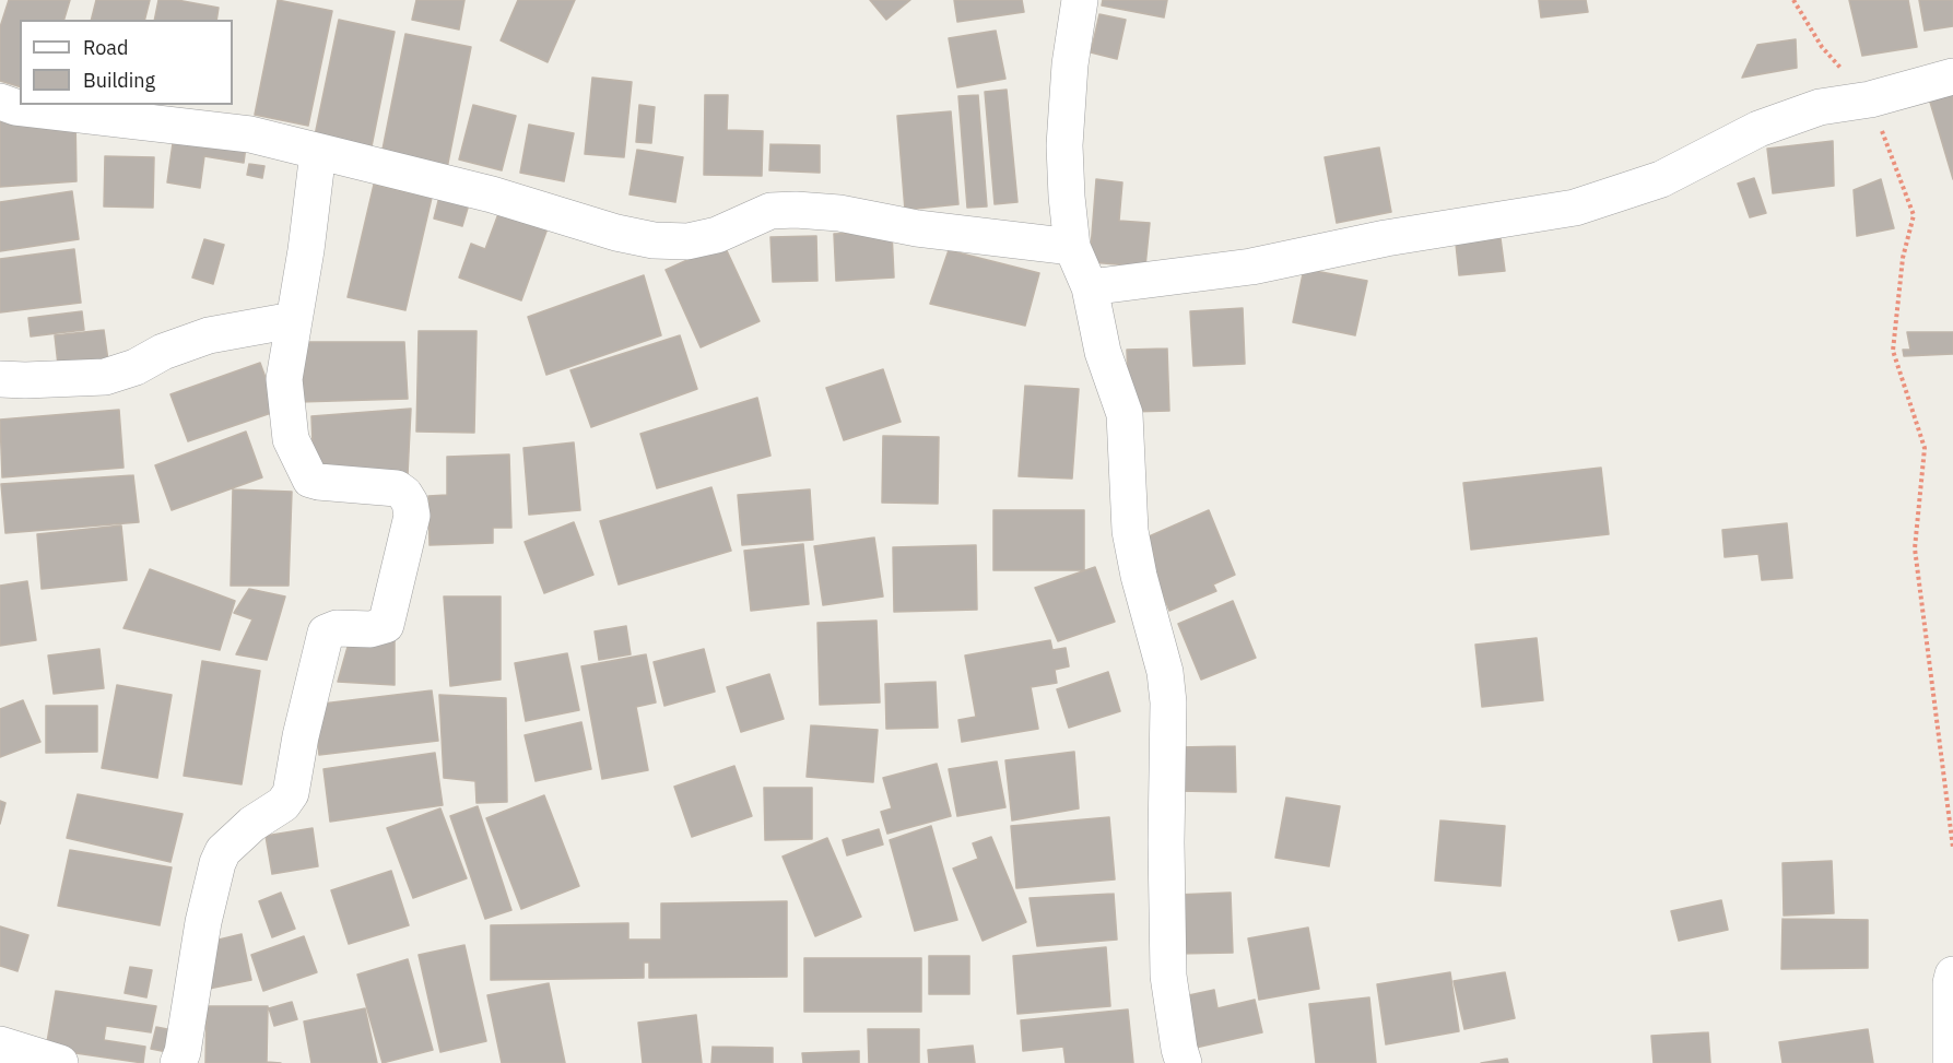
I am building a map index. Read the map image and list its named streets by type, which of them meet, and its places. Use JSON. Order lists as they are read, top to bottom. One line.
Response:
{"legend":["Road","Building"]}
